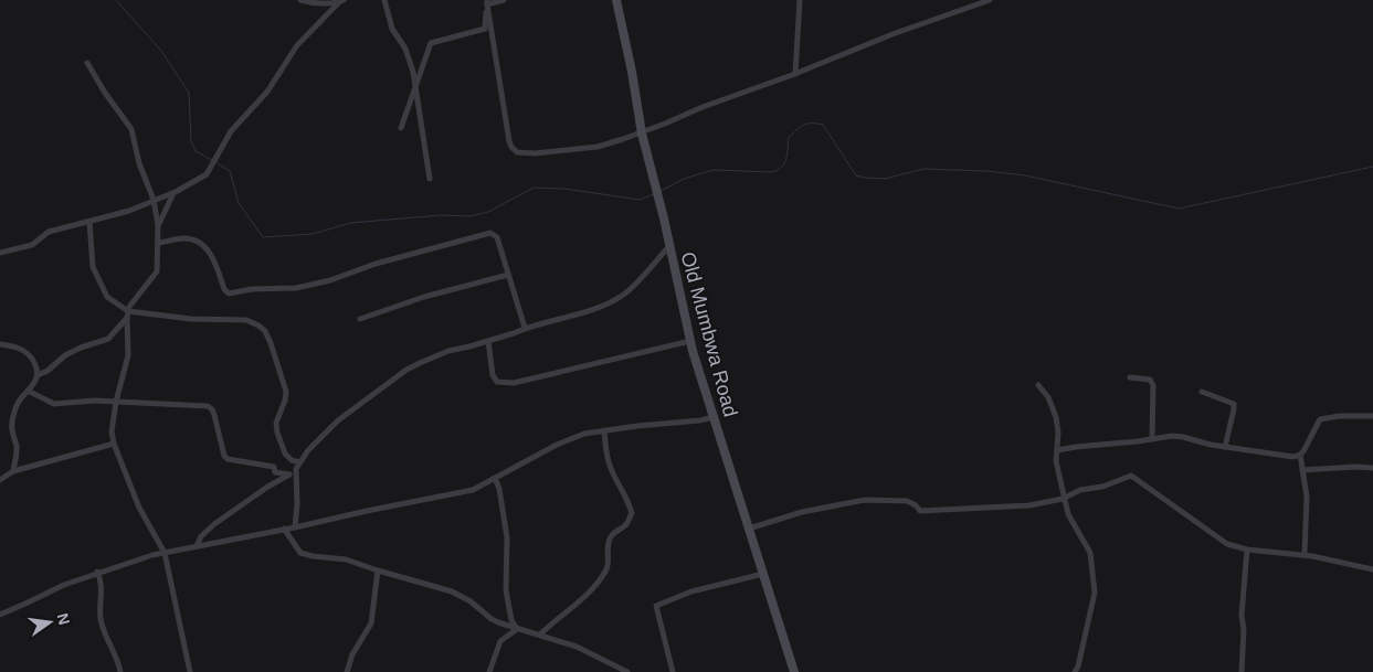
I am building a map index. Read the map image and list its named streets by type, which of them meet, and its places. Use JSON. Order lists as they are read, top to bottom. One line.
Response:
{"streets":{"main road":["Old Mumbwa Road"]},"north":"right"}
